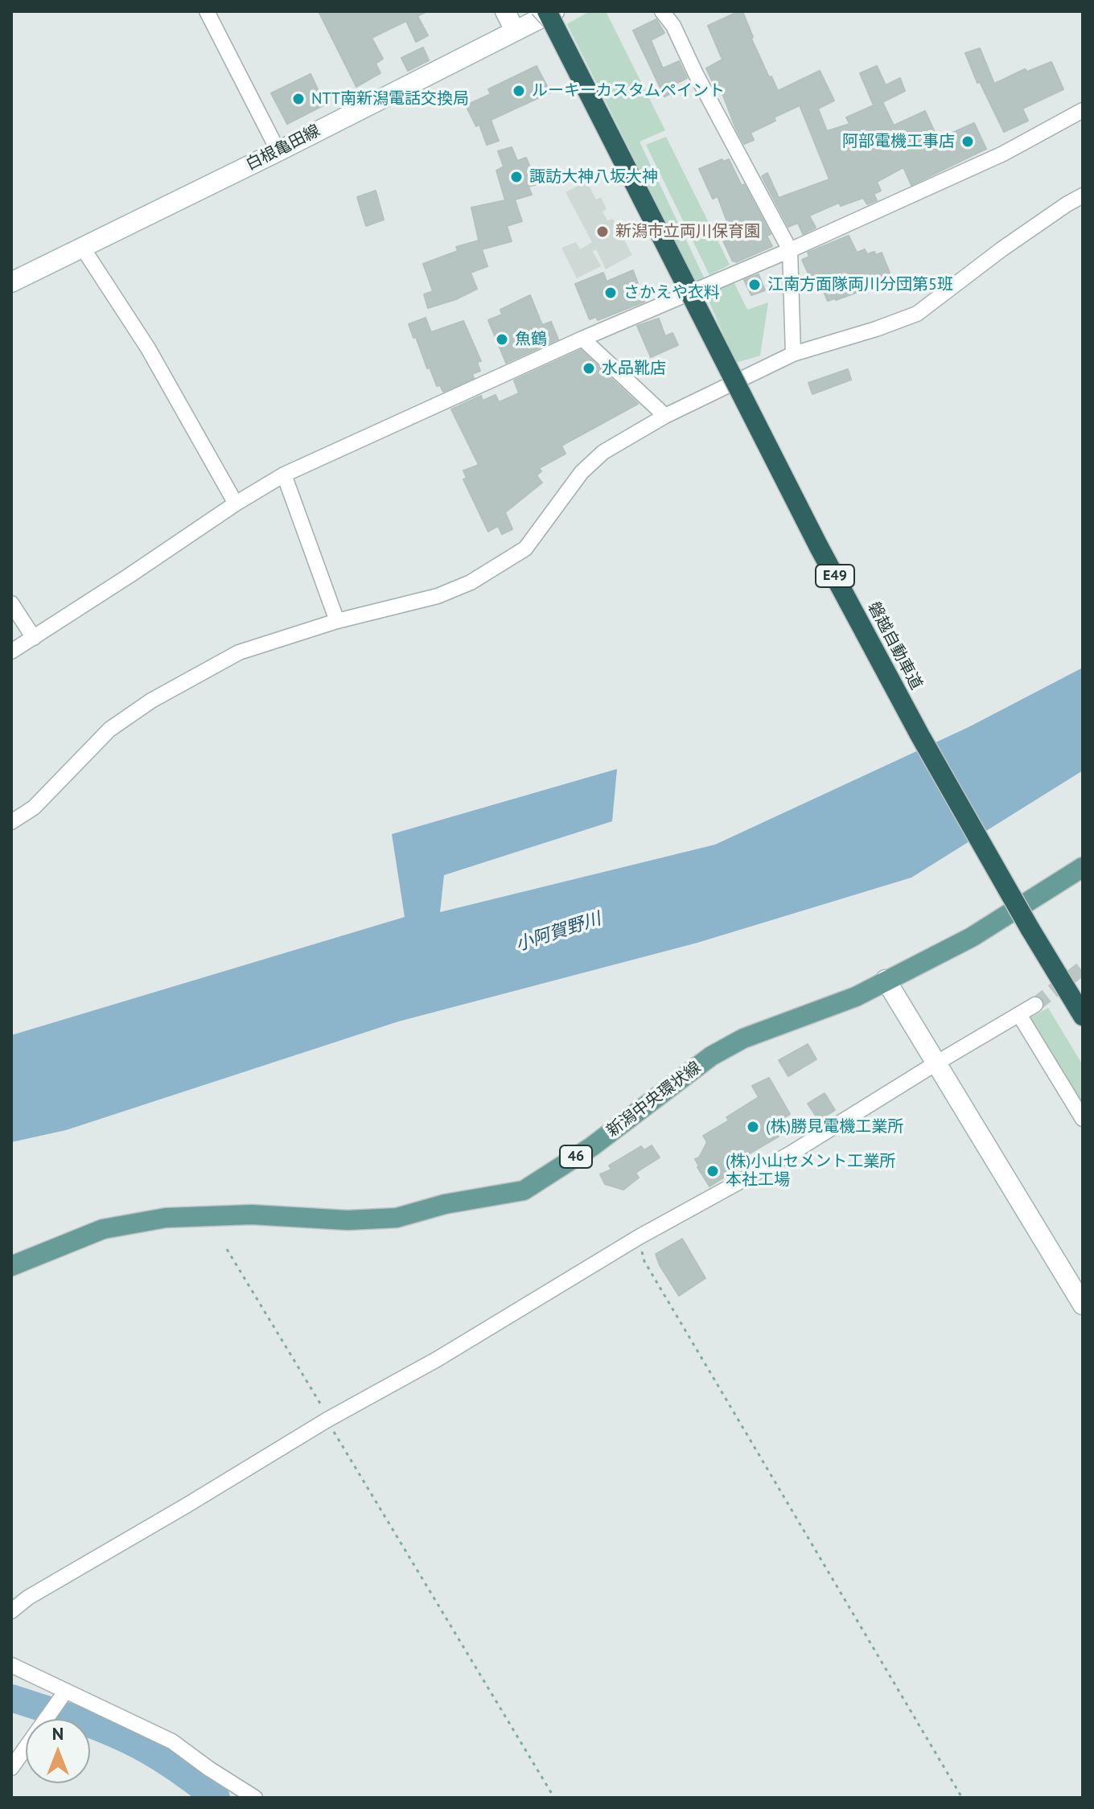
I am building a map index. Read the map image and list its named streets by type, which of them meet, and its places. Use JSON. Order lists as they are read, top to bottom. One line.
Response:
{"streets":{"highway":["E49","磐越自動車道"],"main road":["白根亀田線","新潟中央環状線","46"]},"crossings":[["E49","磐越自動車道"]],"water":["小阿賀野川"],"places":["ルーキーカスタムペイント","NTT南新潟電話交換局","阿部電機工事店","諏訪大神八坂大神","新潟市立両川保育園","江南方面隊両川分団第5班","さかえや衣料","魚鶴","水品靴店","(株)勝見電機工業所","(株)小山セメント工業所 本社工場"],"north":"top"}
